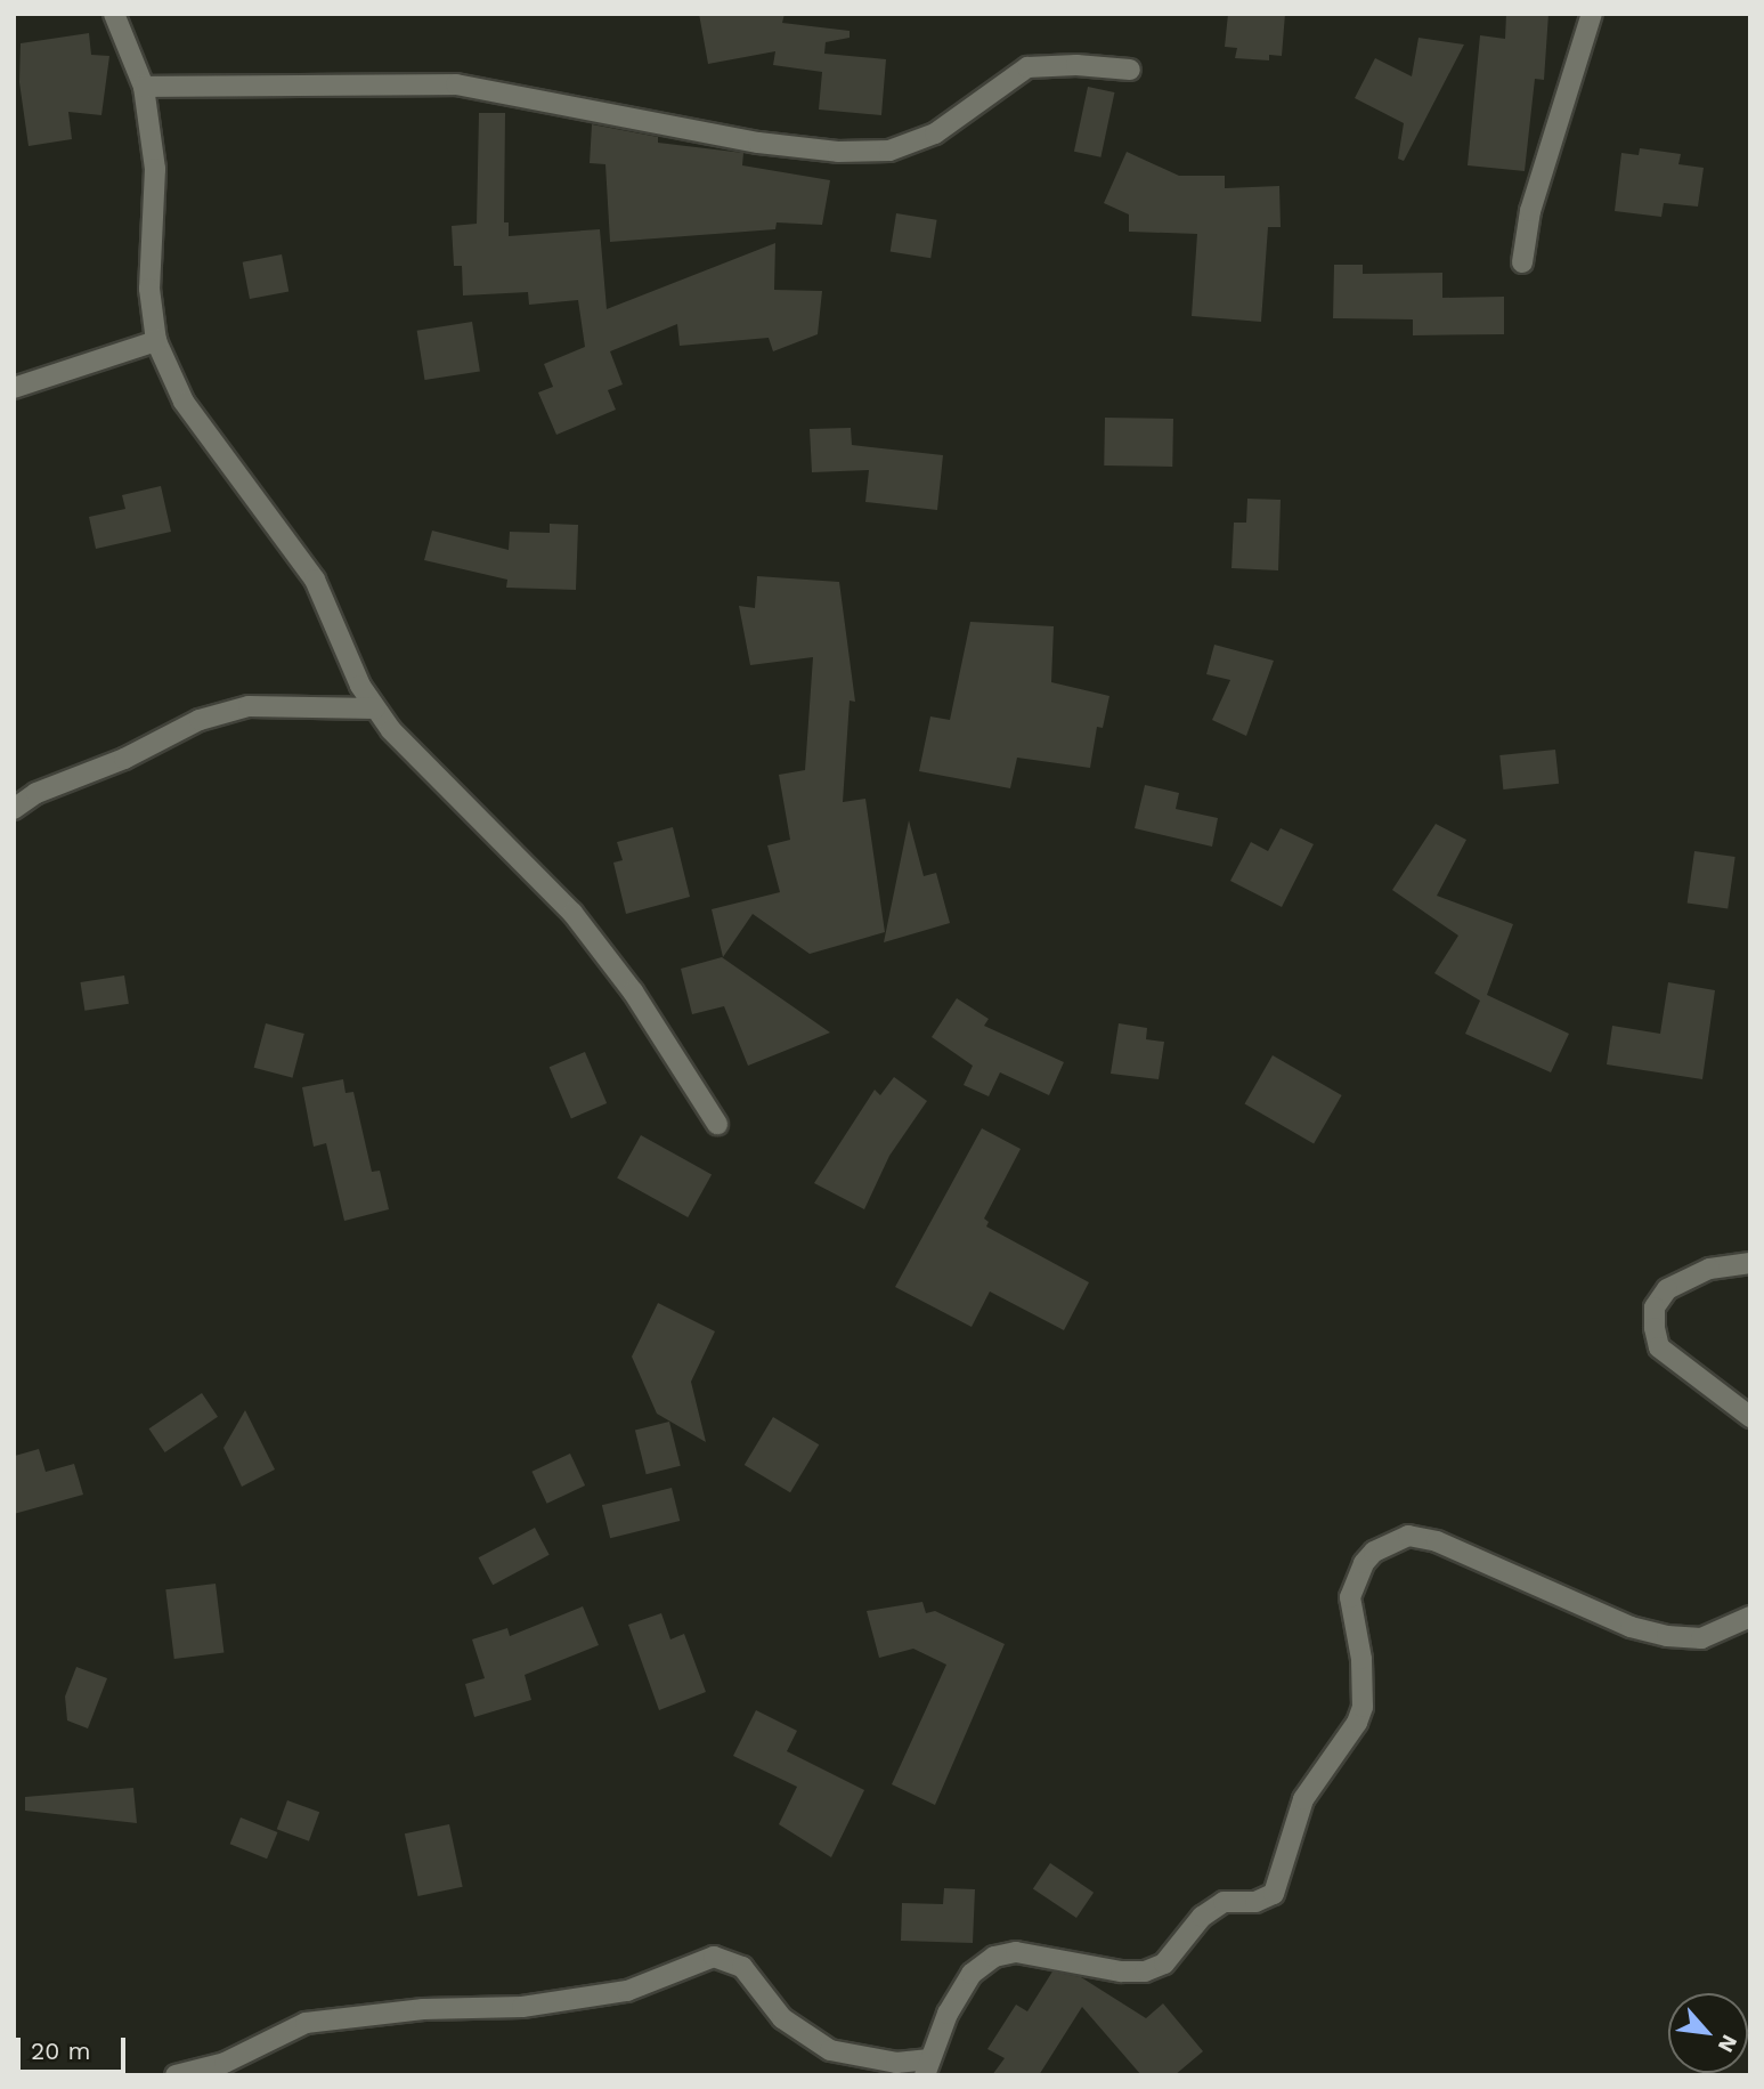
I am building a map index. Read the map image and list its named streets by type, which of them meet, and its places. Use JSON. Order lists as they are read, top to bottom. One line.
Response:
{"scale_bar":"20 m","north":"bottom right"}
